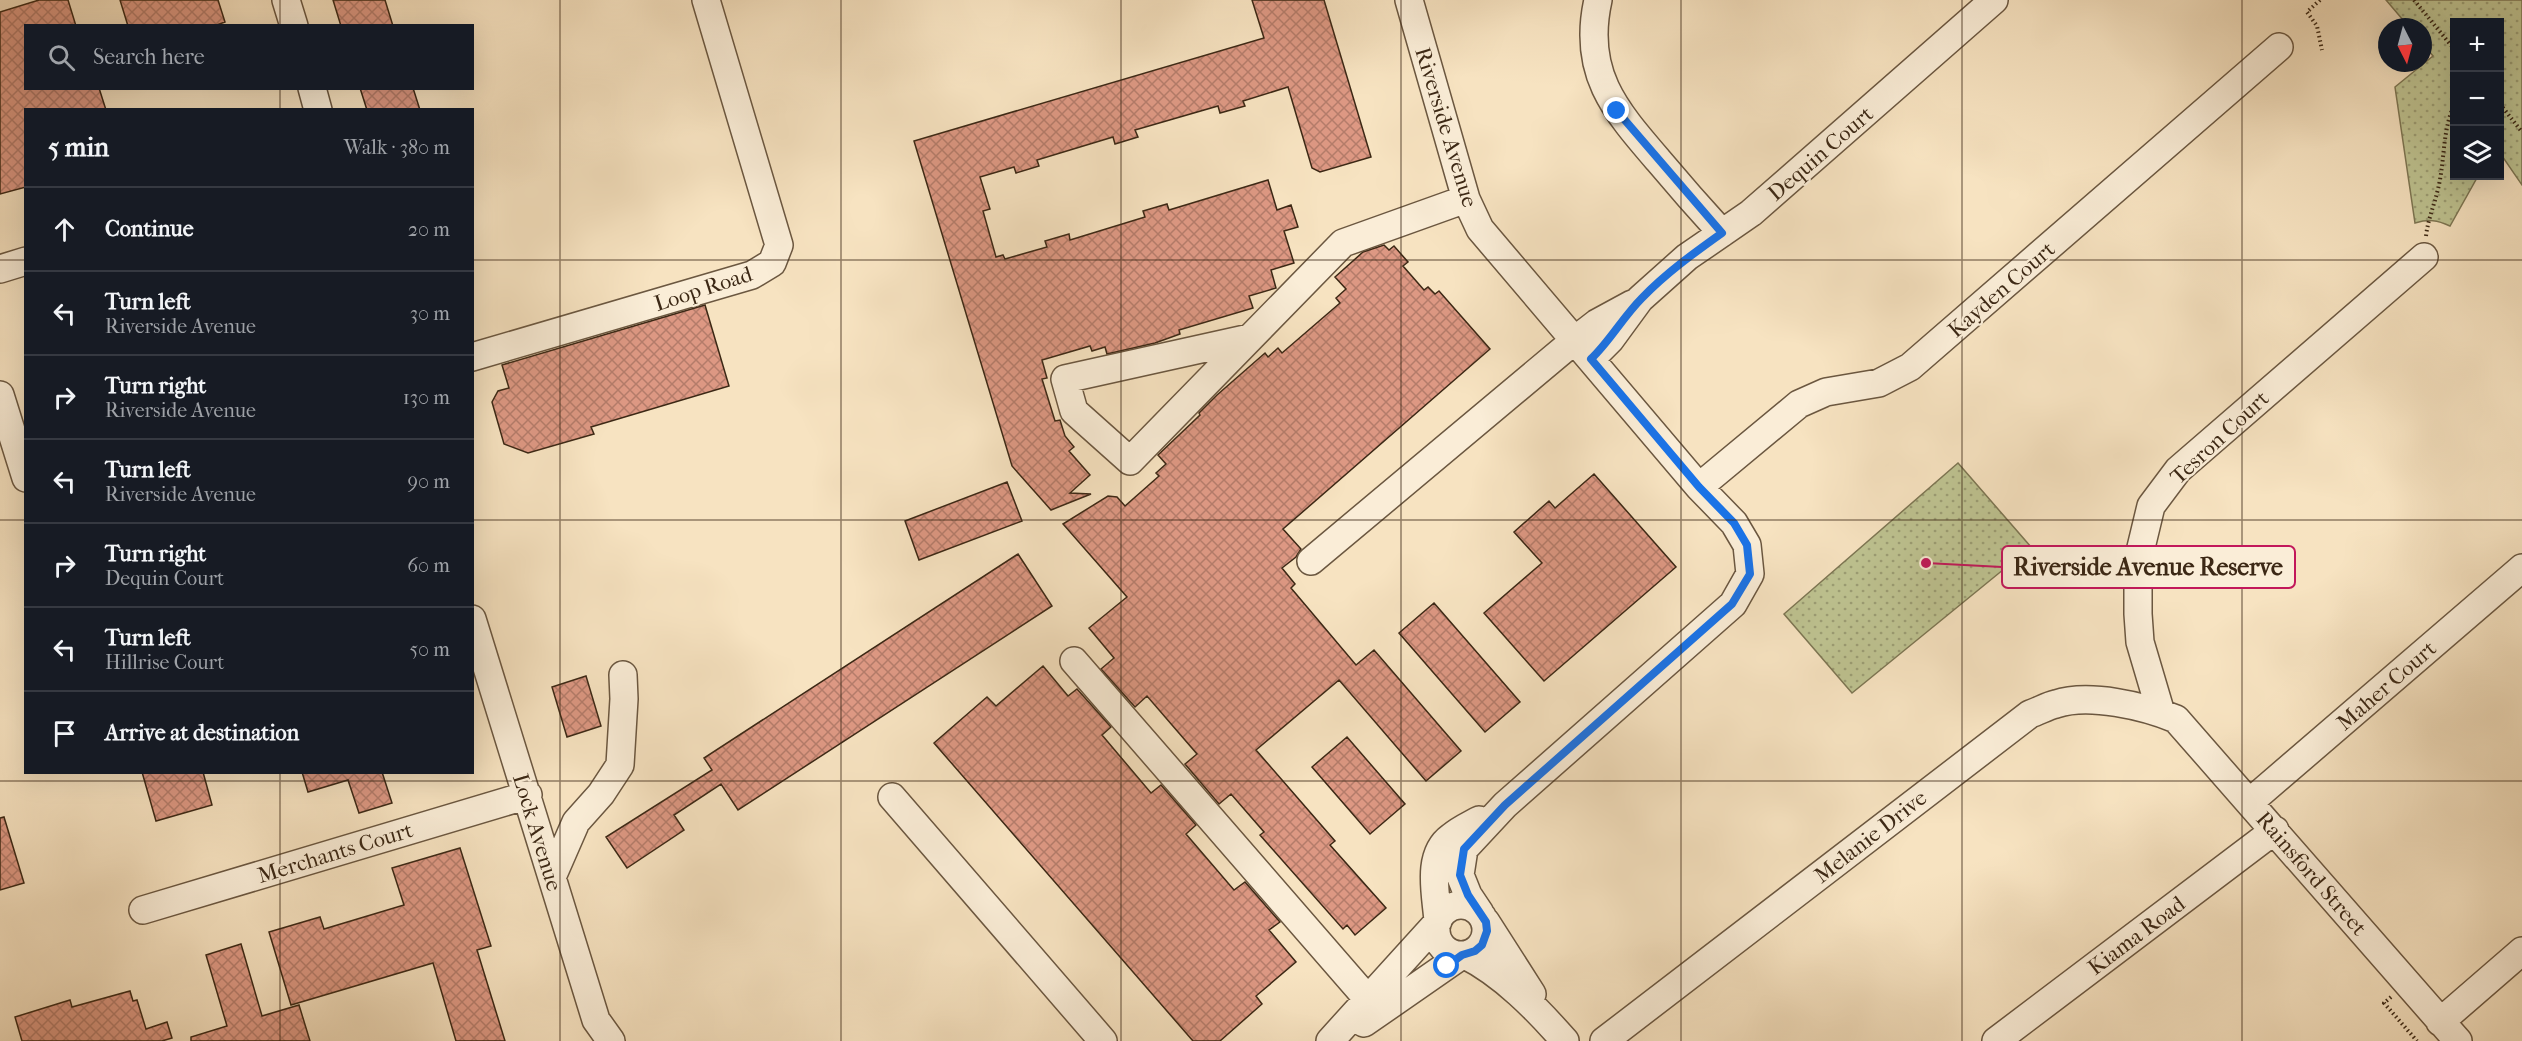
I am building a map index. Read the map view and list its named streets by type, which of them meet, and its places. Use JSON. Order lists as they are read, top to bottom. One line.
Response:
{"streets":{"street":["Riverside Avenue","Dequin Court","Loop Road","Kayden Court","Tesron Court","Maher Court","Lock Avenue","Melanie Drive","Merchants Court","Rainsford Street","Kiama Road"]},"crossings":[["Riverside Avenue","Dequin Court"],["Riverside Avenue","Kayden Court"],["Tesron Court","Melanie Drive"],["Tesron Court","Rainsford Street"],["Maher Court","Rainsford Street"],["Lock Avenue","Merchants Court"],["Melanie Drive","Rainsford Street"],["Rainsford Street","Kiama Road"]],"places":["Riverside Avenue Reserve"],"north":"bottom","page":{"map_buttons":["+","−"],"search":"Search here","heading":["5 min","Walk · 380 m"],"list":[["Continue","20 m"],["Turn left","Riverside Avenue","30 m"],["Turn right","Riverside Avenue","130 m"],["Turn left","Riverside Avenue","90 m"],["Turn right","Dequin Court","60 m"],["Turn left","Hillrise Court","50 m"],"Arrive at destination"]}}
